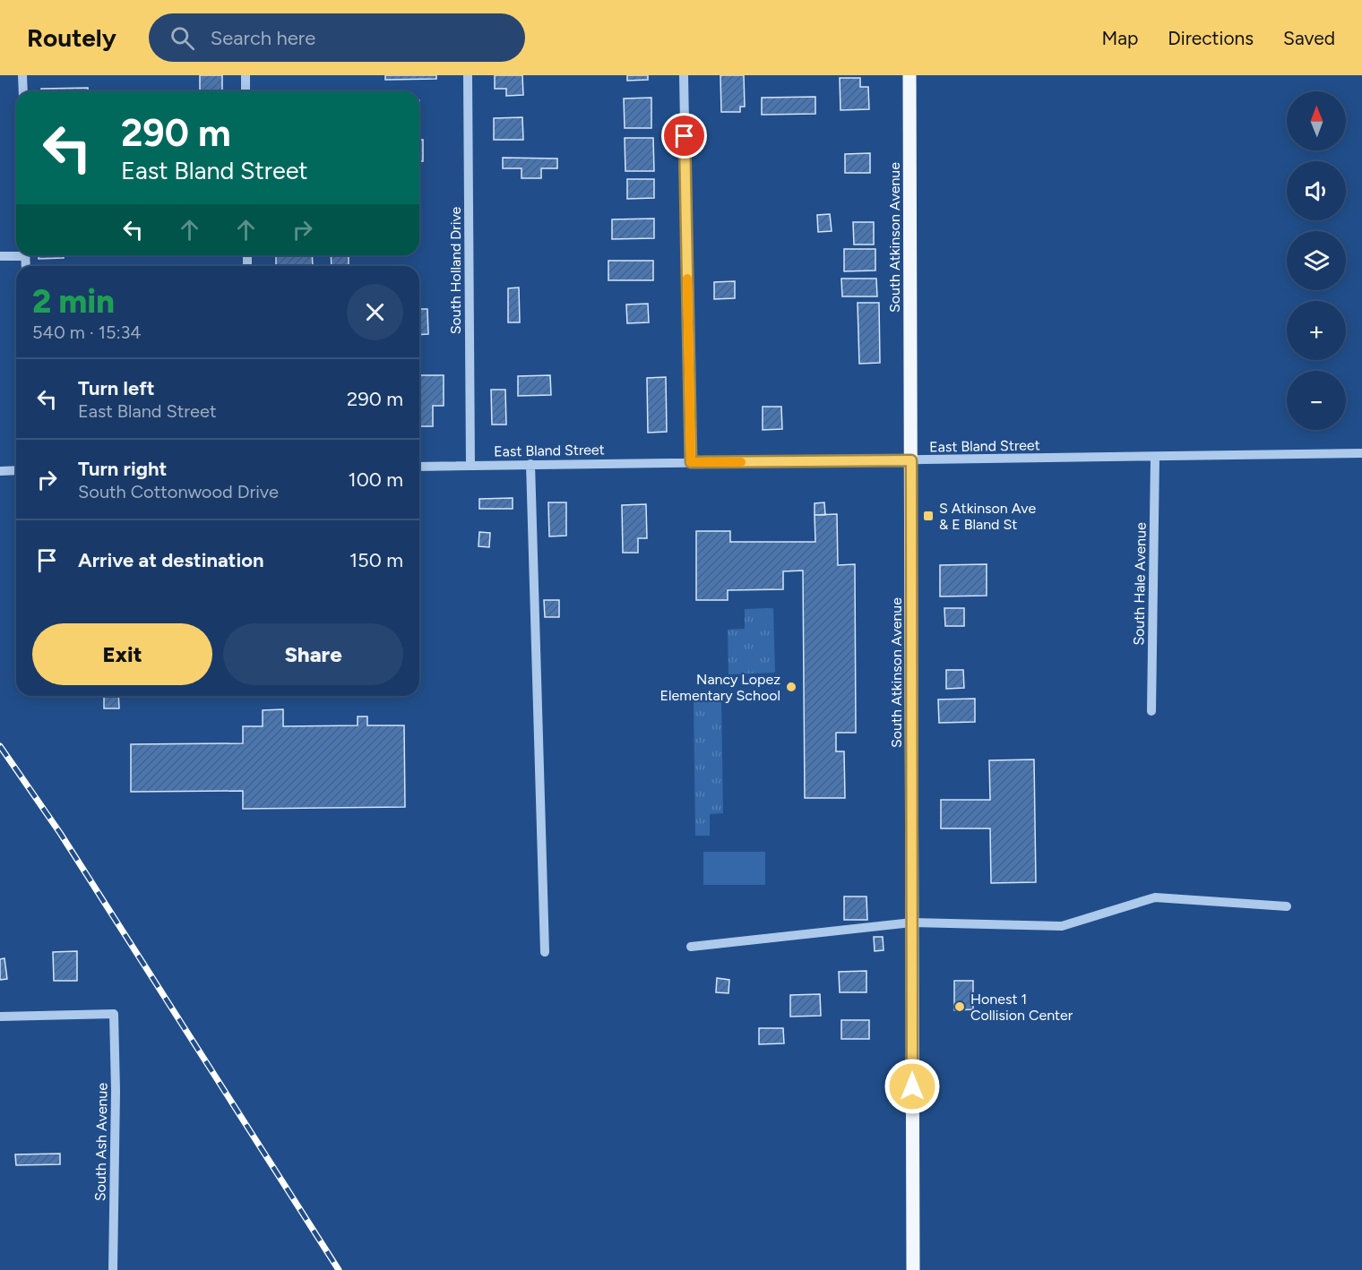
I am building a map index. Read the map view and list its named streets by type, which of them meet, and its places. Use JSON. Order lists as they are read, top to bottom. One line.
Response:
{"streets":{"main road":["South Atkinson Avenue"],"street":["South Holland Drive","East Bland Street","South Hale Avenue","South Ash Avenue"]},"crossings":[["South Atkinson Avenue","East Bland Street"],["South Holland Drive","East Bland Street"],["East Bland Street","South Hale Avenue"]],"places":{"transit":["S Atkinson Ave & E Bland St"],"other":["Nancy Lopez Elementary School","Honest 1 Collision Center"]},"north":"top","page":{"header":"Routely","search":"Search here","nav":["Map","Directions","Saved"],"map_buttons":["+","−"],"turn":["290 m","East Bland Street"],"heading":["2 min","540 m · 15:34"],"list":[{"name":"Turn left","note":"East Bland Street","value":"290 m"},{"name":"Turn right","note":"South Cottonwood Drive","value":"100 m"},{"name":"Arrive at destination","value":"150 m"}],"buttons":["Exit","Share"]}}
